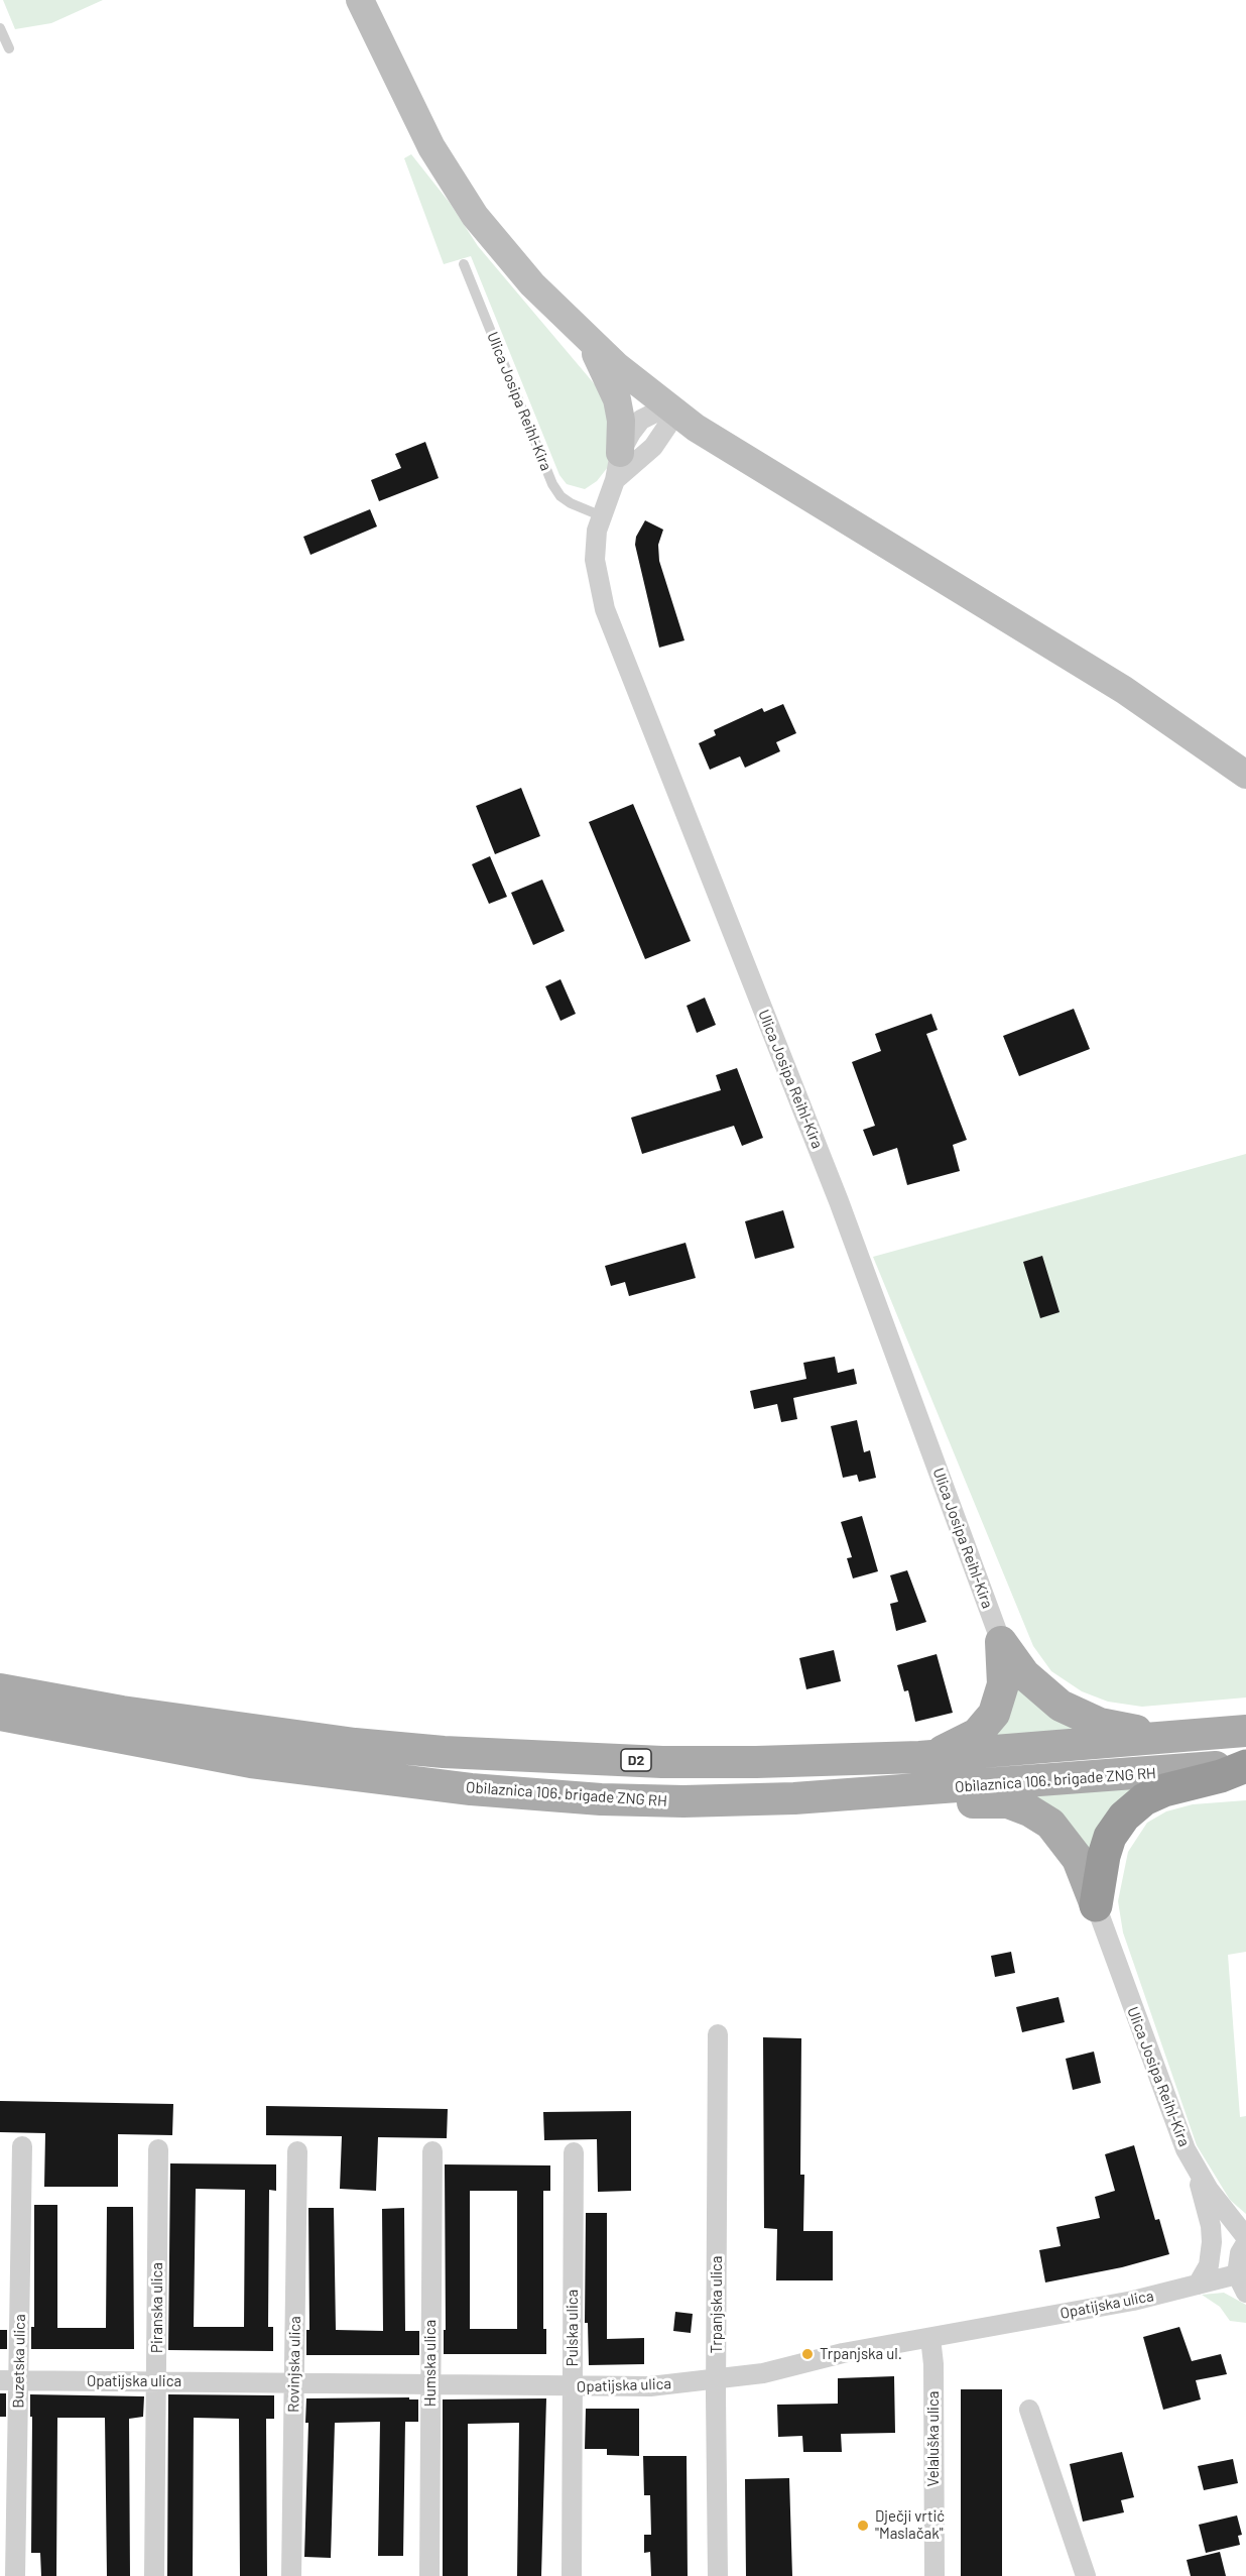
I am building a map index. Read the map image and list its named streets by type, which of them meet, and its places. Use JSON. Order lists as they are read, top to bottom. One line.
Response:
{"streets":{"main road":["D2","Obilaznica 106. brigade ZNG RH"],"street":["Ulica Josipa Reihl-Kira","Trpanjska ulica","Opatijska ulica","Piranska ulica","Pulska ulica","Buzetska ulica","Humska ulica","Rovinjska ulica","Velaluška ulica"]},"crossings":[["Trpanjska ulica","Opatijska ulica"],["Opatijska ulica","Piranska ulica"],["Opatijska ulica","Pulska ulica"],["Opatijska ulica","Buzetska ulica"],["Opatijska ulica","Humska ulica"],["Opatijska ulica","Rovinjska ulica"],["Opatijska ulica","Velaluška ulica"]],"places":["Trpanjska ul.","Dječji vrtić \"Maslačak\""]}
